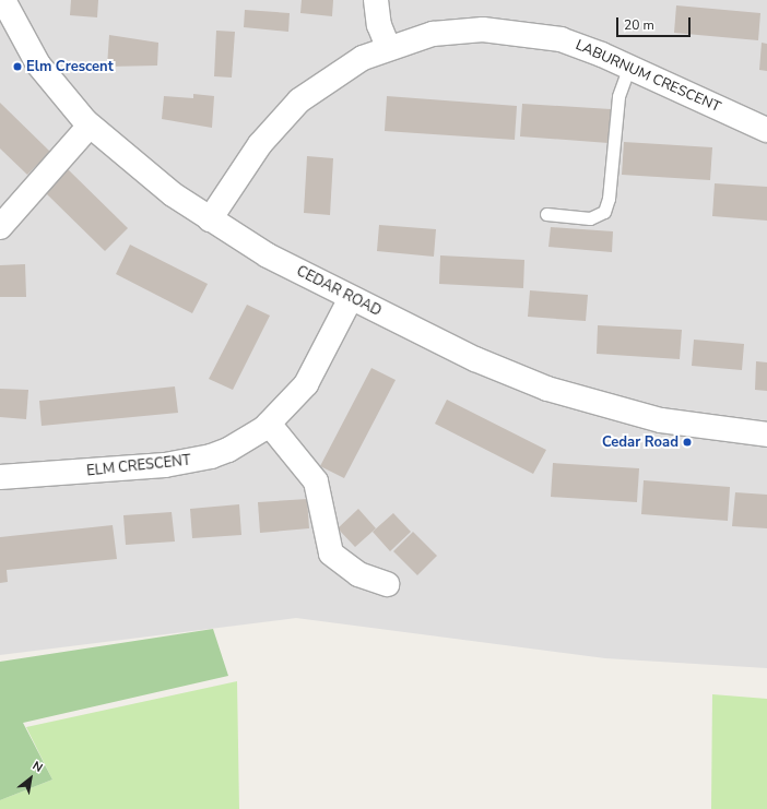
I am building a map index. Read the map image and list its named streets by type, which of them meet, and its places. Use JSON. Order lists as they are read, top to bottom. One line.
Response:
{"streets":{"street":["LABURNUM CRESCENT","CEDAR ROAD","ELM CRESCENT"]},"crossings":[["LABURNUM CRESCENT","CEDAR ROAD"],["CEDAR ROAD","ELM CRESCENT"]],"places":["Elm Crescent","Cedar Road"],"scale_bar":"20 m","north":"top right"}
